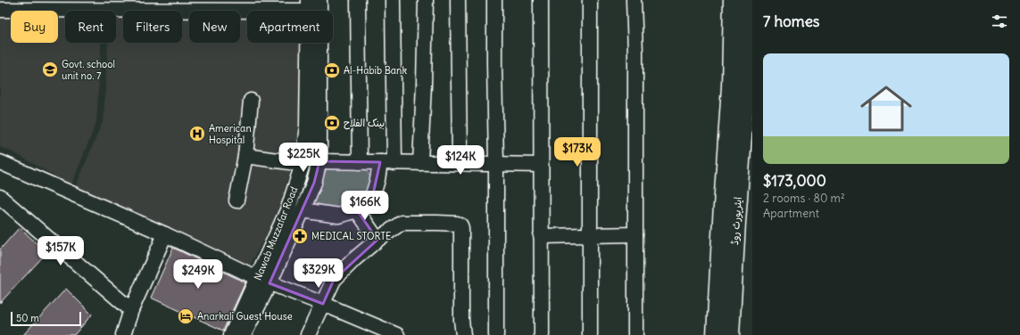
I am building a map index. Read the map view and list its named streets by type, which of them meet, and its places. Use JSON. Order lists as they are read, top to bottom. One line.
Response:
{"streets":{"main road":["ایئرپورٹ روڈ"],"street":["Nawab Muzzafar Road"]},"places":{"school or university":["Govt. school unit no. 7"],"bank":["Al-Habib Bank","بینک الفلاح"],"hospital":["American Hospital"],"pharmacy":["MEDICAL STORTE"],"hotel":["Anarkali Guest House"]},"scale_bar":"50 m","page":{"heading":"7 homes","chip":["Buy","Rent","Filters","New","Apartment"],"list":[{"name":"$173,000","note":"2 rooms · 80 m² · Apartment"}],"price":["$173K","$225K","$124K","$166K","$157K","$329K","$249K"],"scale":"50 m"}}
